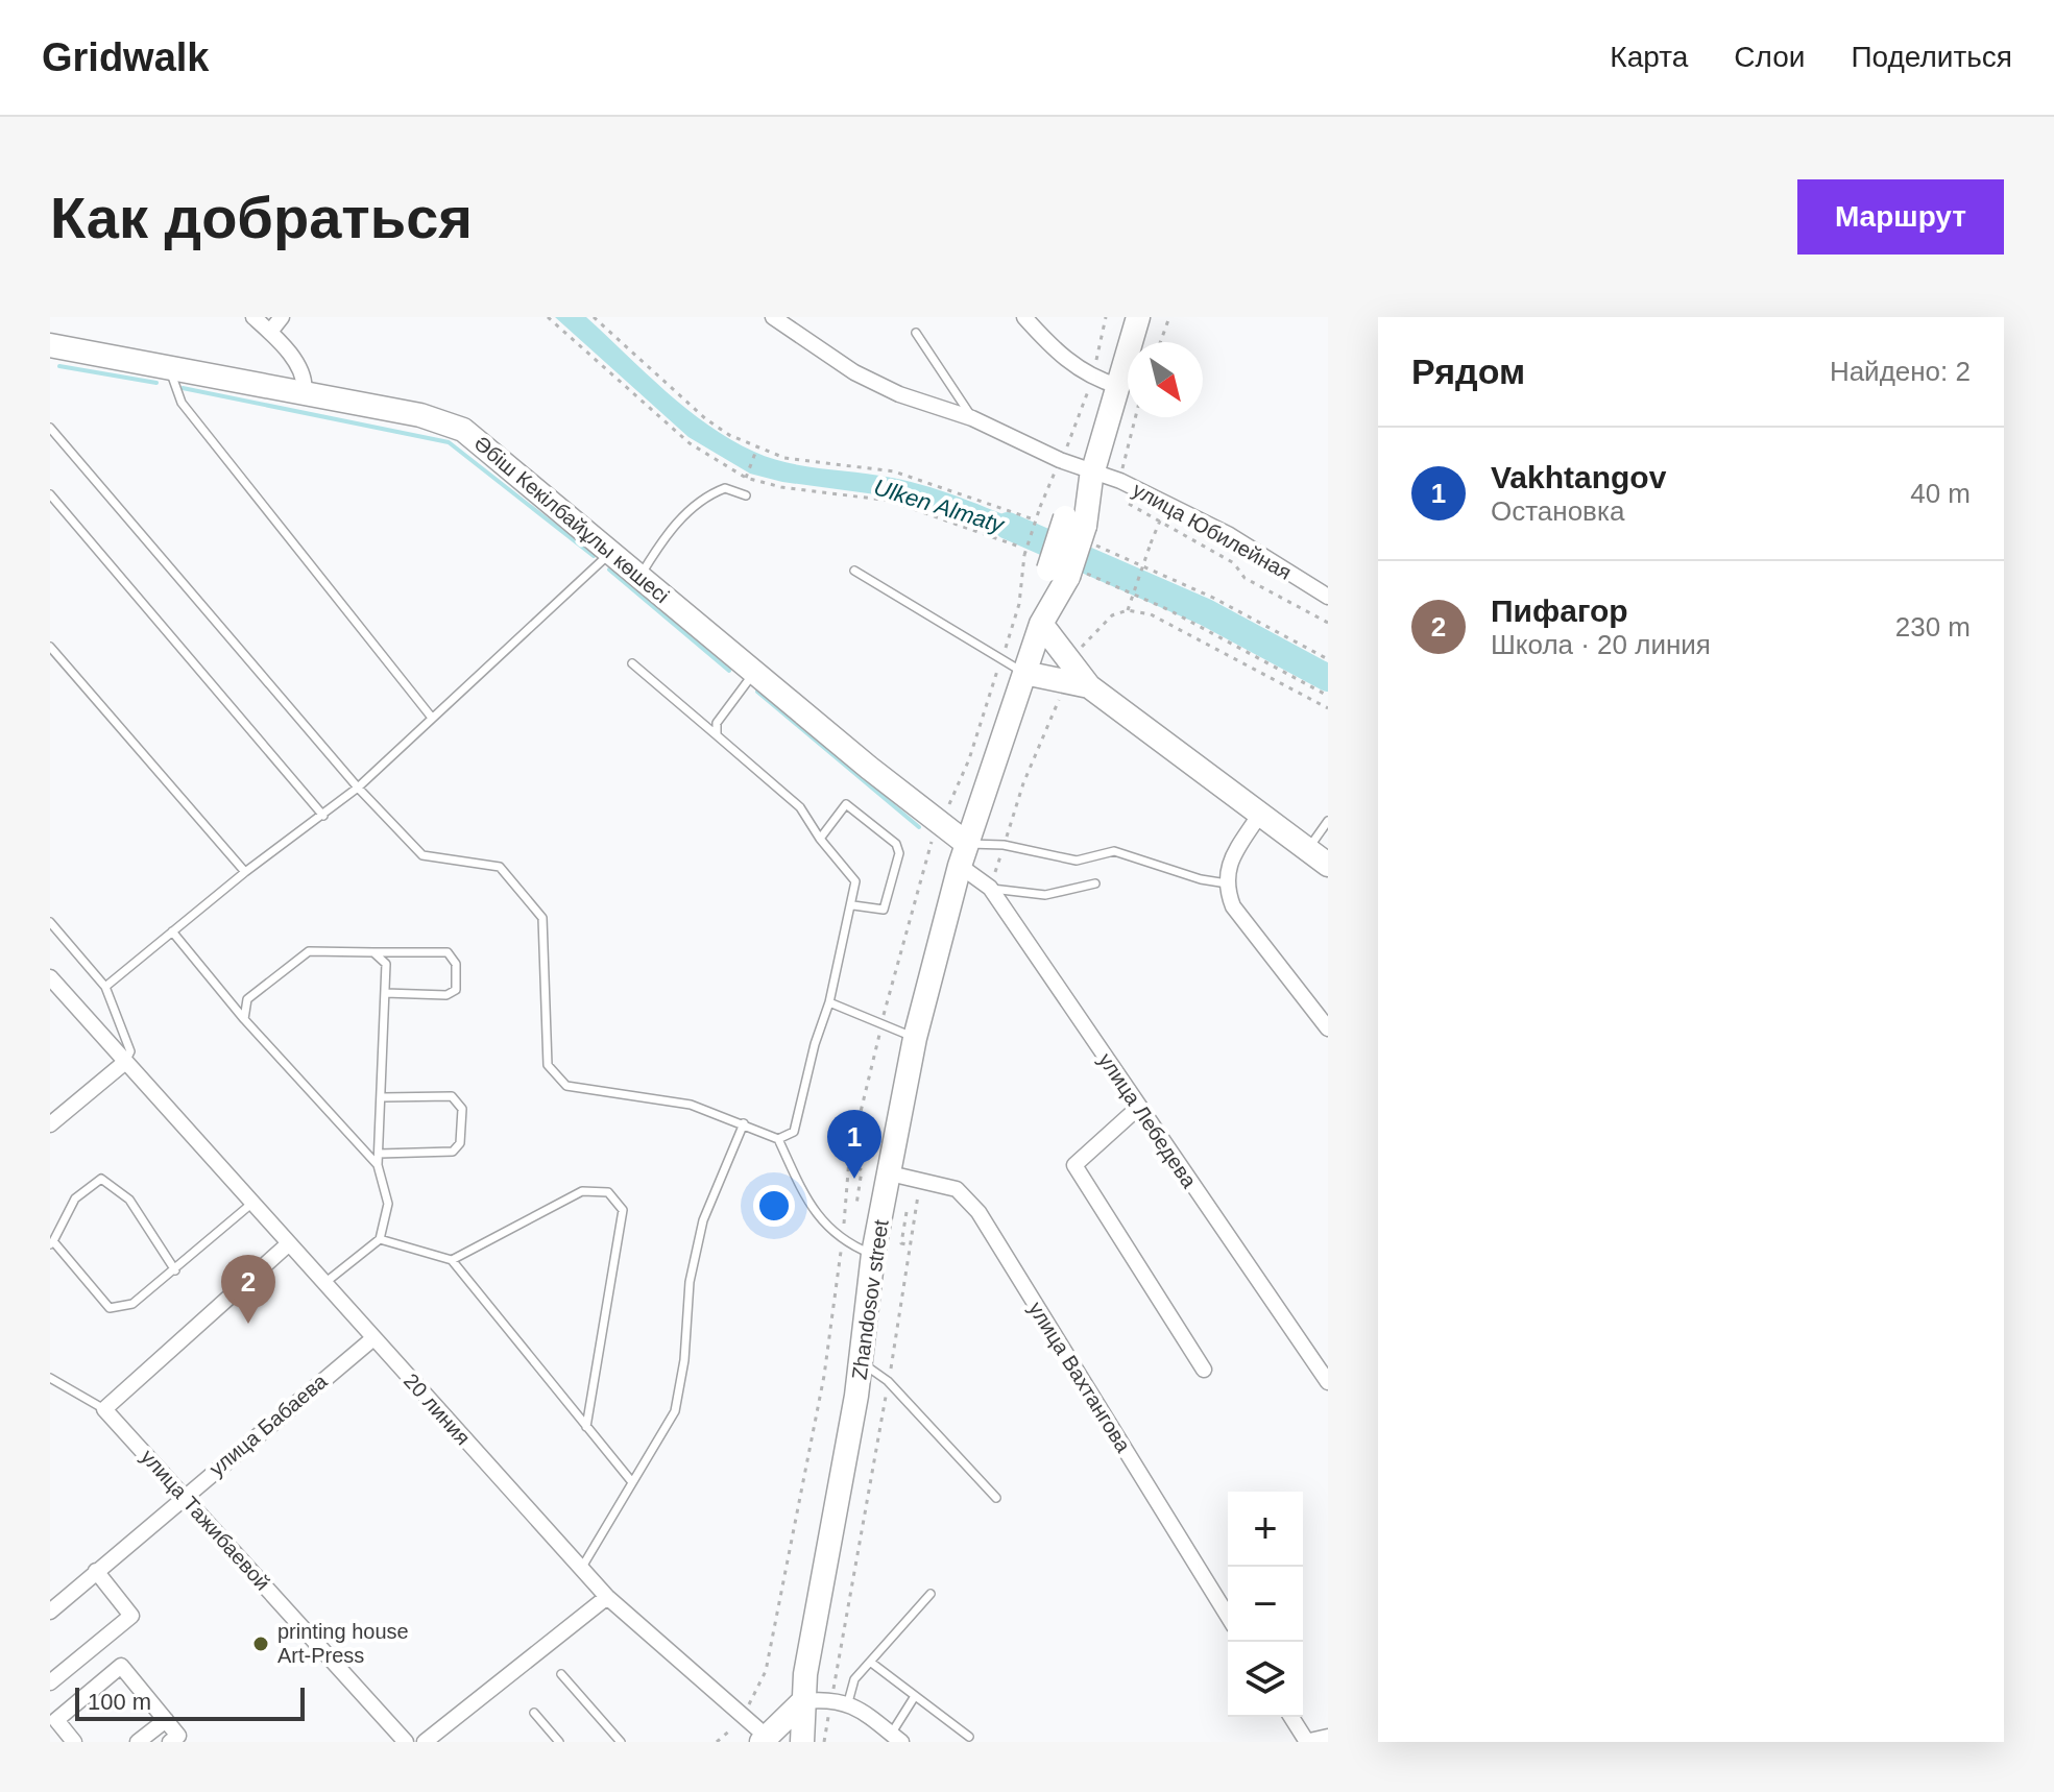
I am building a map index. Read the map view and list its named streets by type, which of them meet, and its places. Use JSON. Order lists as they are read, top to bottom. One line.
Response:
{"streets":{"main road":["Әбіш Кекілбайұлы көшесі","Zhandosov street"],"street":["улица Юбилейная","улица Лебедева","улица Вахтангова","20 линия","улица Бабаева","улица Тажибаевой"]},"crossings":[["Әбіш Кекілбайұлы көшесі","улица Лебедева"],["Әбіш Кекілбайұлы көшесі","Zhandosov street"],["улица Юбилейная","Zhandosov street"],["улица Лебедева","Zhandosov street"],["Zhandosov street","улица Вахтангова"],["20 линия","улица Бабаева"],["улица Бабаева","улица Тажибаевой"]],"water":["Ulken Almaty"],"places":["printing house Art-Press"],"scale_bar":"100 m","north":"bottom right","page":{"header":"Gridwalk","nav":["Карта","Слои","Поделиться"],"buttons":"Маршрут","title":"Как добраться","heading":["Рядом","Найдено: 2"],"list":[{"mark":"1","name":"Vakhtangov","note":"Остановка","value":"40 m"},{"mark":"2","name":"Пифагор","note":"Школа · 20 линия","value":"230 m"}],"pins":["1","2"],"map_buttons":["+","−"],"scale":"100 m"}}
